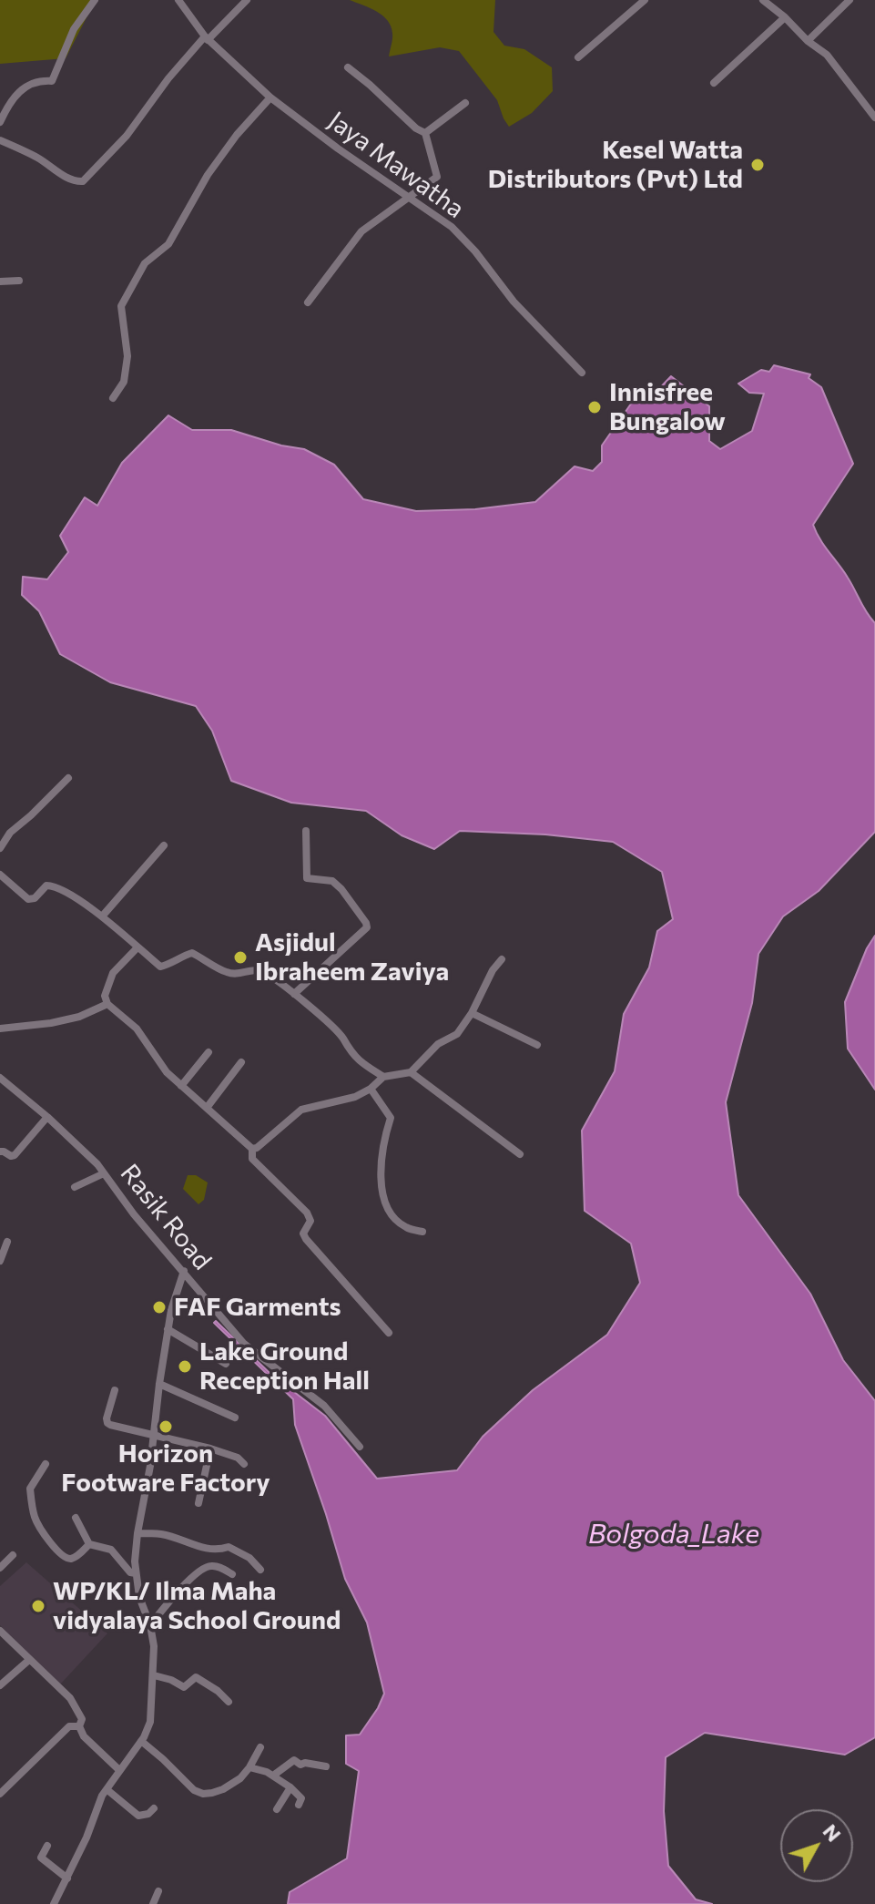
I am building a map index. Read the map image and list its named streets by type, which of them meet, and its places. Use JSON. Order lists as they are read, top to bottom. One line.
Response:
{"streets":{"street":["Jaya Mawatha","Rasik Road"]},"water":["Bolgoda_Lake"],"places":["Kesel Watta Distributors (Pvt) Ltd","Innisfree Bungalow","Asjidul Ibraheem Zaviya","FAF Garments","Lake Ground Reception Hall","Horizon Footware Factory","WP/KL/ Ilma Maha vidyalaya School Ground"],"north":"top right"}
